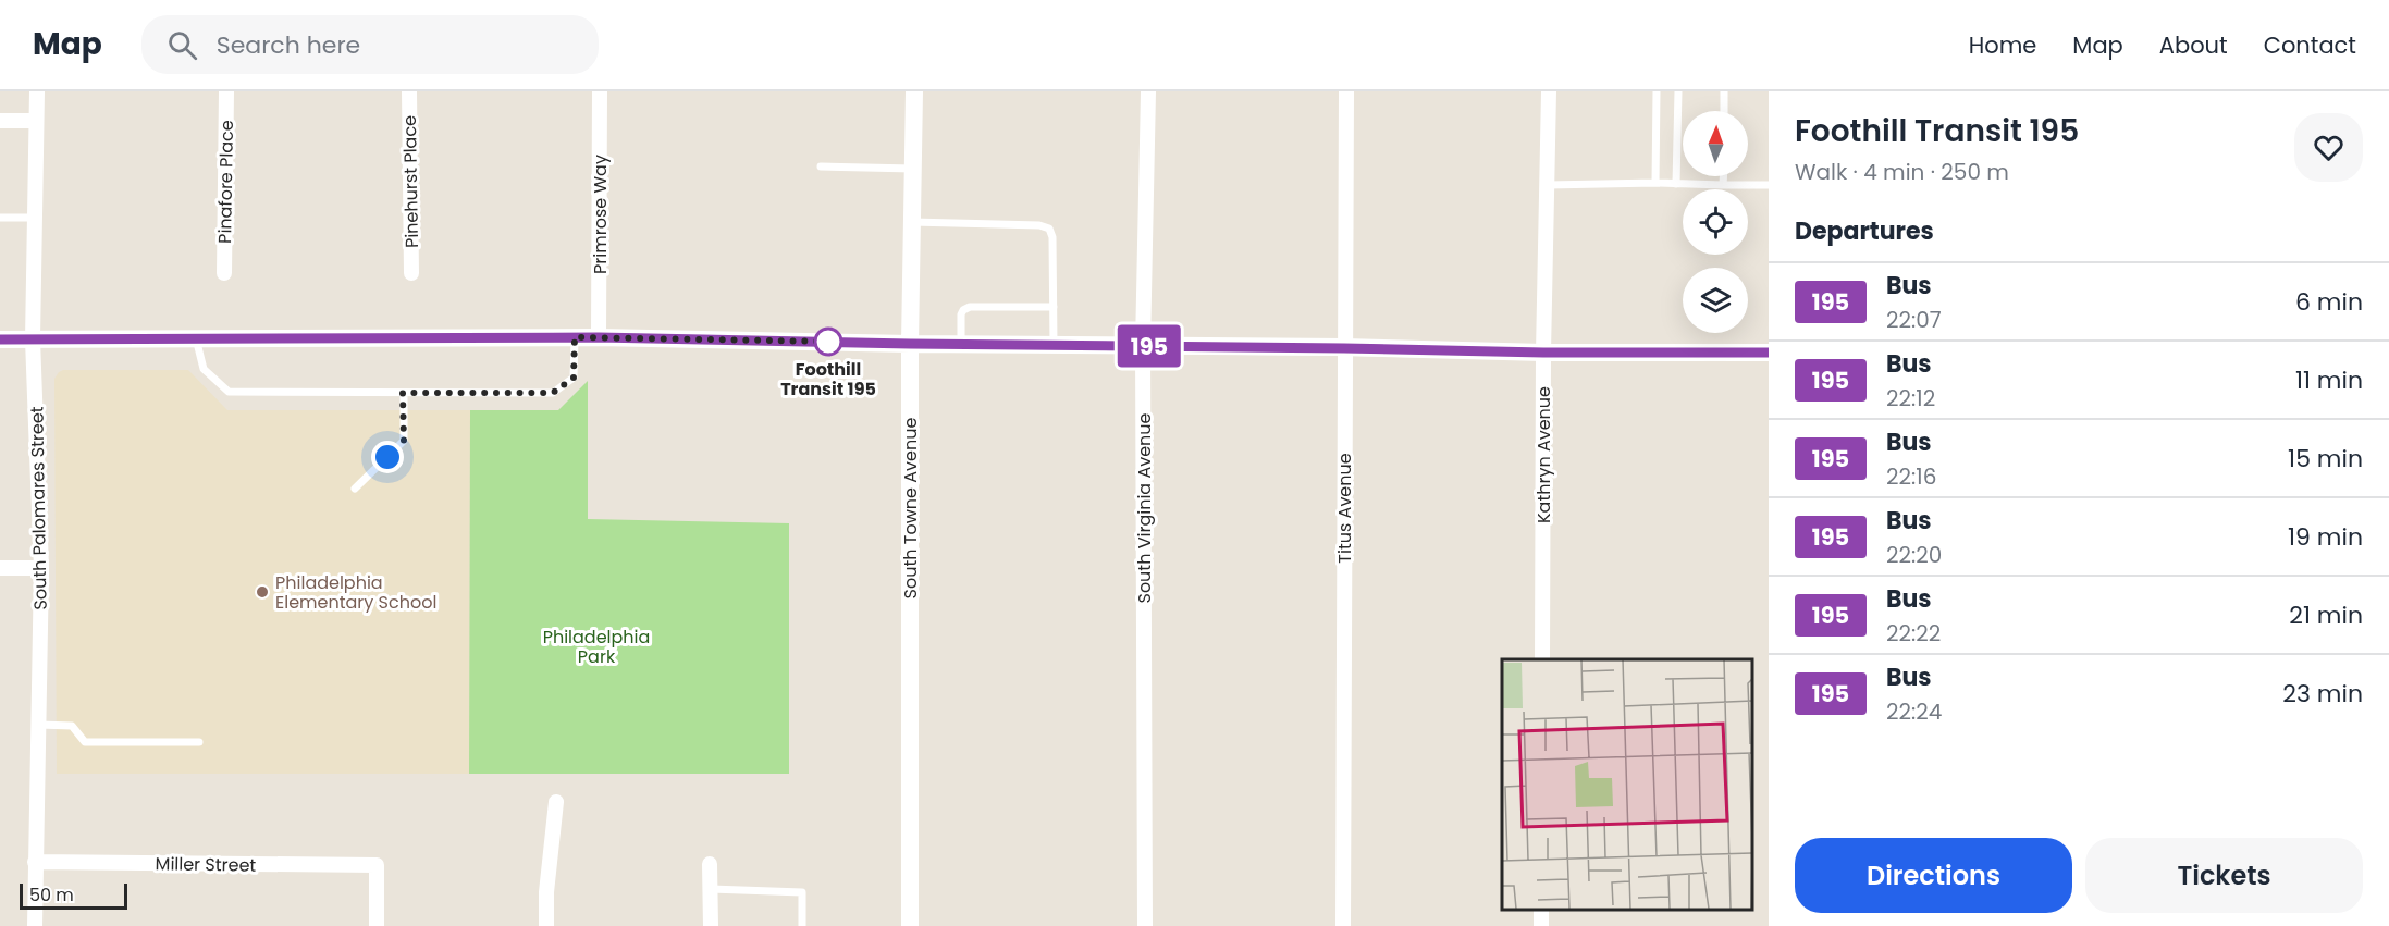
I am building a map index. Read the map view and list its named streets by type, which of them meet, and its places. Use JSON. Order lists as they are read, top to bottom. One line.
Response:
{"streets":{"street":["Pinafore Place","Pinehurst Place","Primrose Way","Kathryn Avenue","South Palomares Street","South Towne Avenue","South Virginia Avenue","Titus Avenue","Miller Street"]},"crossings":[["South Palomares Street","Miller Street"]],"parks":["Philadelphia Park"],"places":["Foothill Transit 195","Philadelphia Elementary School"],"lines":["bus line 195"],"scale_bar":"50 m","north":"top","page":{"header":"Map","search":"Search here","nav":["Home","Map","About","Contact"],"on_map":"195","heading":[["Foothill Transit 195","Walk · 4 min · 250 m"],"Departures"],"list":[{"mark":"195","name":"Bus","note":"22:07","value":"6 min"},{"mark":"195","name":"Bus","note":"22:12","value":"11 min"},{"mark":"195","name":"Bus","note":"22:16","value":"15 min"},{"mark":"195","name":"Bus","note":"22:20","value":"19 min"},{"mark":"195","name":"Bus","note":"22:22","value":"21 min"},{"mark":"195","name":"Bus","note":"22:24","value":"23 min"}],"buttons":["Directions","Tickets"],"scale":"50 m"}}
